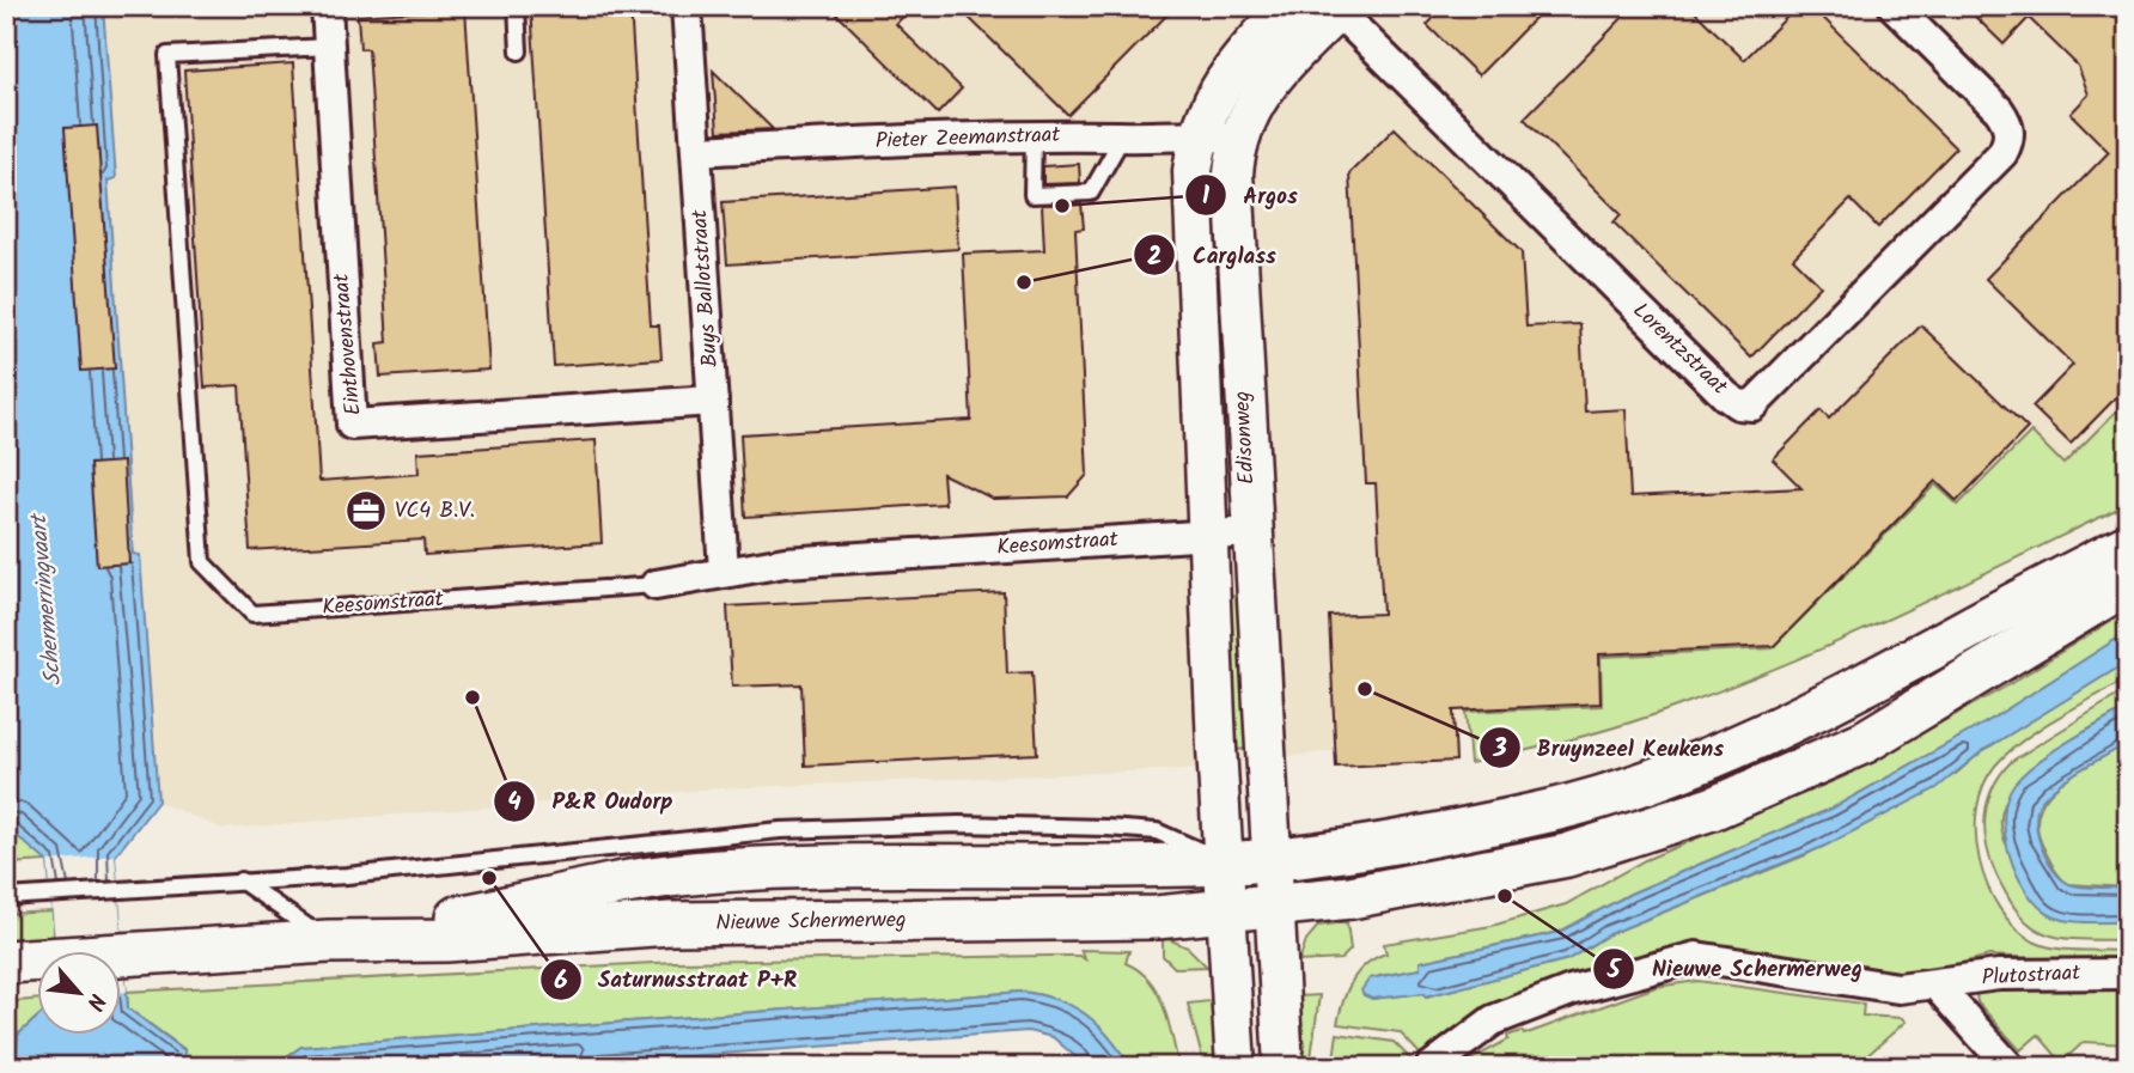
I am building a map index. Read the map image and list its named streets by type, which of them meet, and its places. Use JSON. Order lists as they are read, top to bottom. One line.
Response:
{"streets":{"main road":["Nieuwe Schermerweg"],"street":["Pieter Zeemanstraat","Buys Ballotstraat","Einthovenstraat","Lorentzstraat","Edisonweg","Keesomstraat","Plutostraat"]},"crossings":[["Pieter Zeemanstraat","Buys Ballotstraat"],["Pieter Zeemanstraat","Edisonweg"],["Buys Ballotstraat","Einthovenstraat"],["Buys Ballotstraat","Keesomstraat"],["Einthovenstraat","Keesomstraat"],["Lorentzstraat","Edisonweg"],["Edisonweg","Keesomstraat"],["Edisonweg","Nieuwe Schermerweg"]],"water":["Schermerringvaart"],"places":{"other":["Argos","Carglass","Bruynzeel Keukens","P&R Oudorp","Saturnusstraat P+R","Nieuwe Schermerweg"],"office":["VC4 B.V."]},"north":"bottom right"}
